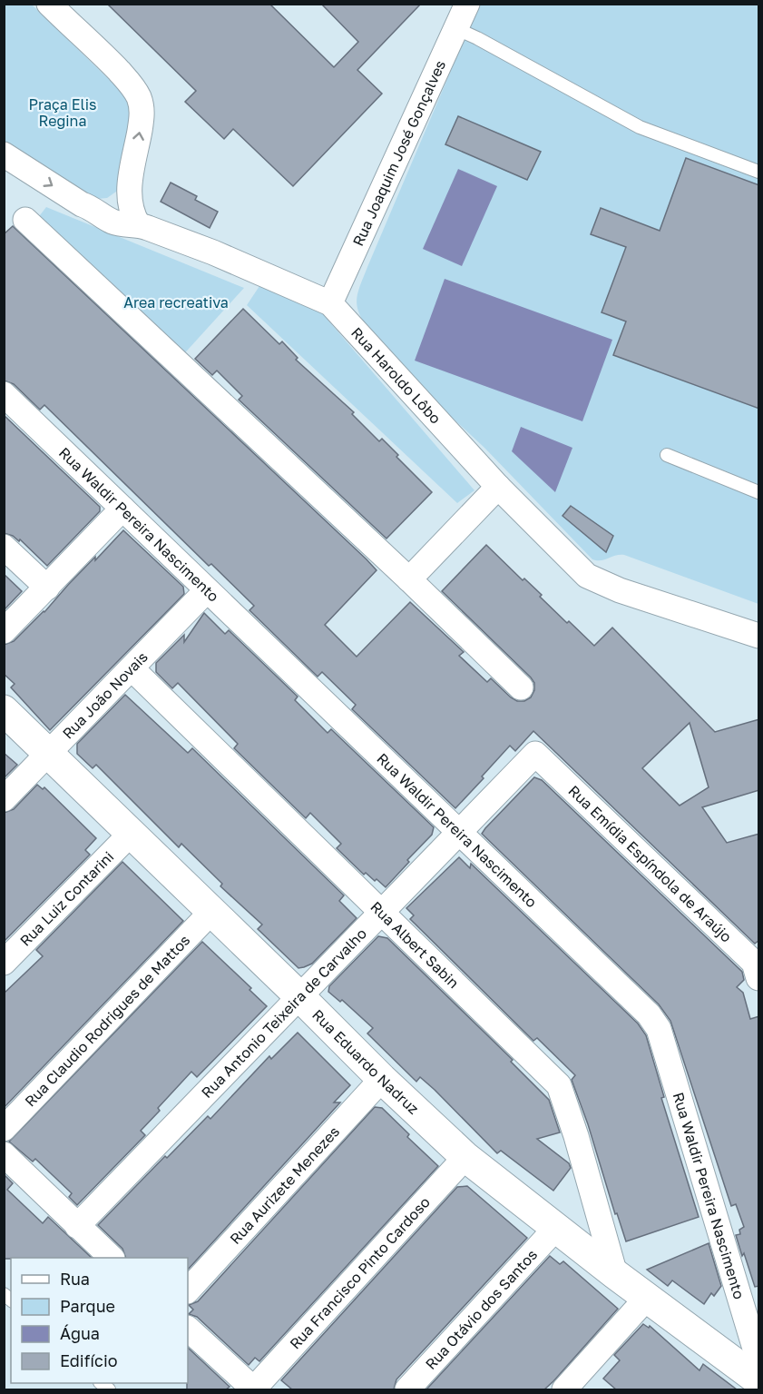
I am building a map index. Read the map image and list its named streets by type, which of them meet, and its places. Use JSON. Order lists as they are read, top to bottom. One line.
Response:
{"streets":{"street":["Rua Joaquim José Gonçalves","Rua Haroldo Lôbo","Rua Waldir Pereira Nascimento","Rua João Novais","Rua Emídia Espíndola de Araújo","Rua Luiz Contarini","Rua Albert Sabin","Rua Antonio Teixeira de Carvalho","Rua Claudio Rodrigues de Mattos","Rua Eduardo Nadruz","Rua Aurizete Menezes","Rua Francisco Pinto Cardoso","Rua Otávio dos Santos"]},"crossings":[["Rua Joaquim José Gonçalves","Rua Haroldo Lôbo"],["Rua Waldir Pereira Nascimento","Rua João Novais"],["Rua Waldir Pereira Nascimento","Rua Antonio Teixeira de Carvalho"],["Rua João Novais","Rua Albert Sabin"],["Rua João Novais","Rua Eduardo Nadruz"],["Rua Emídia Espíndola de Araújo","Rua Antonio Teixeira de Carvalho"],["Rua Luiz Contarini","Rua Eduardo Nadruz"],["Rua Albert Sabin","Rua Antonio Teixeira de Carvalho"],["Rua Albert Sabin","Rua Eduardo Nadruz"],["Rua Antonio Teixeira de Carvalho","Rua Eduardo Nadruz"],["Rua Claudio Rodrigues de Mattos","Rua Eduardo Nadruz"],["Rua Eduardo Nadruz","Rua Aurizete Menezes"],["Rua Eduardo Nadruz","Rua Francisco Pinto Cardoso"],["Rua Eduardo Nadruz","Rua Otávio dos Santos"]],"parks":["Praça Elis Regina","Area recreativa"],"legend":["Rua","Parque","Água","Edifício"]}
